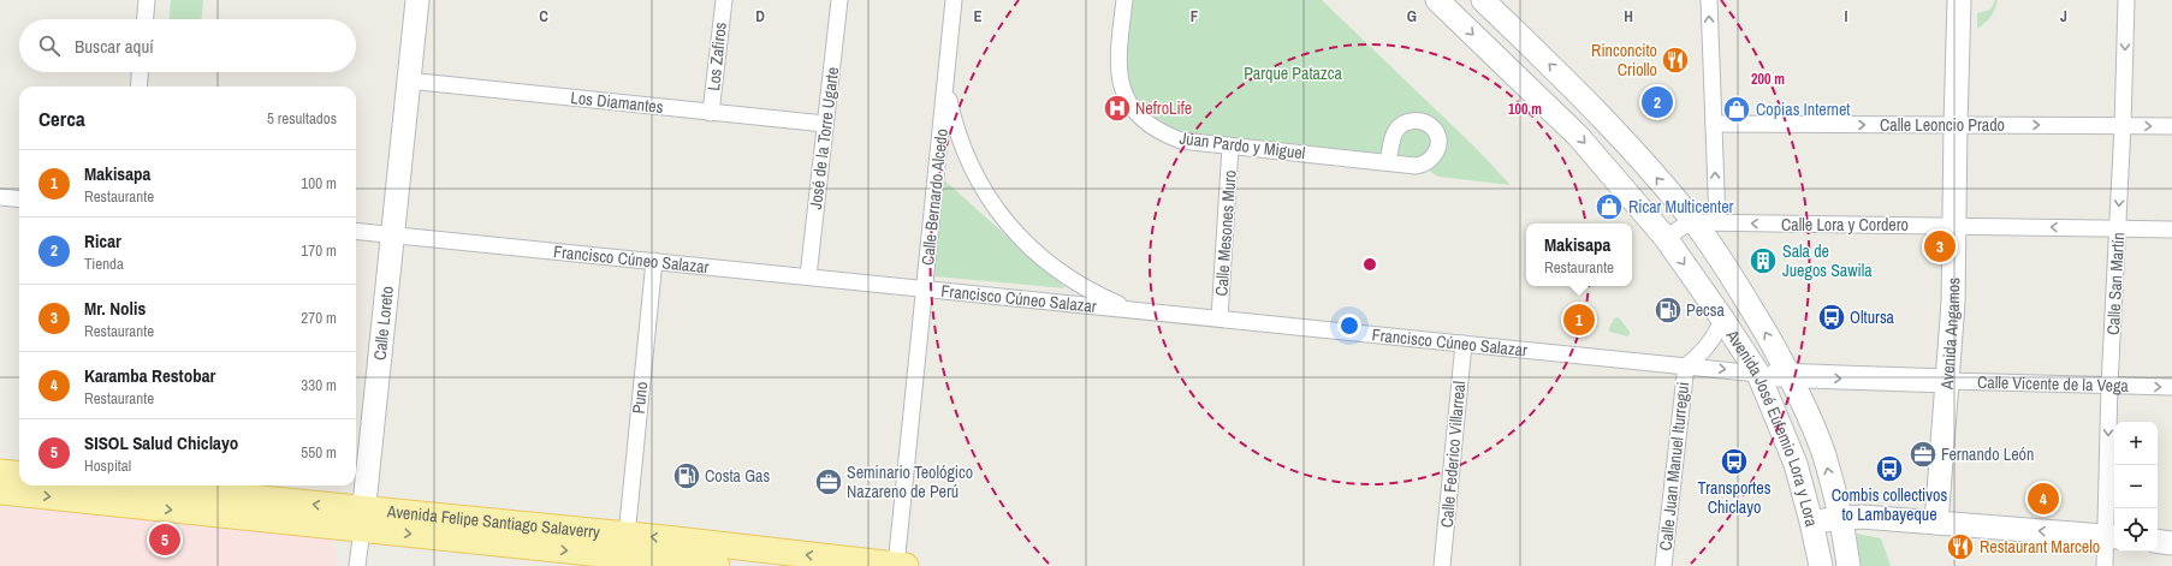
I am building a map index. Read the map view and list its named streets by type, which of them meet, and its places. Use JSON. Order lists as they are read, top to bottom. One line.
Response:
{"streets":{"main road":["Francisco Cúneo Salazar","Calle Loreto","Avenida Angamos","Calle Vicente de la Vega","Avenida José Eufemio Lora y Lora","Avenida Felipe Santiago Salaverry"],"street":["Los Zafiros","Los Diamantes","Calle Leoncio Prado","José de la Torre Ugarte","Juan Pardo y Miguel","Calle Bernardo Alcedo","Calle Lora y Cordero","Calle Mesones Muro","Calle San Martín","Puno","Calle Federico Villarreal","Calle Juan Manuel Iturregui"]},"crossings":[["Los Zafiros","Los Diamantes"],["Los Diamantes","José de la Torre Ugarte"],["Los Diamantes","Calle Loreto"],["Calle Leoncio Prado","Calle San Martín"],["Calle Leoncio Prado","Avenida Angamos"],["José de la Torre Ugarte","Francisco Cúneo Salazar"],["Juan Pardo y Miguel","Calle Mesones Muro"],["Calle Bernardo Alcedo","Francisco Cúneo Salazar"],["Calle Bernardo Alcedo","Avenida Felipe Santiago Salaverry"],["Calle Lora y Cordero","Calle San Martín"],["Calle Lora y Cordero","Avenida Angamos"],["Calle Lora y Cordero","Avenida José Eufemio Lora y Lora"],["Calle Mesones Muro","Francisco Cúneo Salazar"],["Francisco Cúneo Salazar","Calle Loreto"],["Francisco Cúneo Salazar","Calle Vicente de la Vega"],["Francisco Cúneo Salazar","Puno"],["Francisco Cúneo Salazar","Avenida José Eufemio Lora y Lora"],["Francisco Cúneo Salazar","Calle Federico Villarreal"],["Francisco Cúneo Salazar","Calle Juan Manuel Iturregui"],["Calle San Martín","Calle Vicente de la Vega"],["Calle Loreto","Avenida Felipe Santiago Salaverry"],["Avenida Angamos","Calle Vicente de la Vega"],["Calle Vicente de la Vega","Avenida José Eufemio Lora y Lora"],["Puno","Avenida Felipe Santiago Salaverry"]],"one_way":["Calle Leoncio Prado","Calle Lora y Cordero","Calle San Martín"],"parks":["Parque Patazca"],"places":{"restaurant":["Rinconcito Criollo","Restaurant Marcelo"],"hospital":["NefroLife"],"shop":["Copias Internet","Ricar Multicenter"],"building":["Sala de Juegos Sawila"],"fuel station":["Pecsa","Costa Gas"],"bus stop":["Oltursa","Transportes Chiclayo","Combis collectivos to Lambayeque"],"office":["Fernando León","Seminario Teológico Nazareno de Perú"]},"page":{"search":"Buscar aquí","pins":["2","3","1","4","5"],"heading":["Cerca","5 resultados"],"list":[{"mark":"1","name":"Makisapa","note":"Restaurante","value":"100 m"},{"mark":"2","name":"Ricar","note":"Tienda","value":"170 m"},{"mark":"3","name":"Mr. Nolis","note":"Restaurante","value":"270 m"},{"mark":"4","name":"Karamba Restobar","note":"Restaurante","value":"330 m"},{"mark":"5","name":"SISOL Salud Chiclayo","note":"Hospital","value":"550 m"}],"popup":["Makisapa","Restaurante"],"map_buttons":["+","−"]},"grid":{"columns":["C","D","E","F","G","H","I","J"]},"rings":["200 m","100 m"]}
